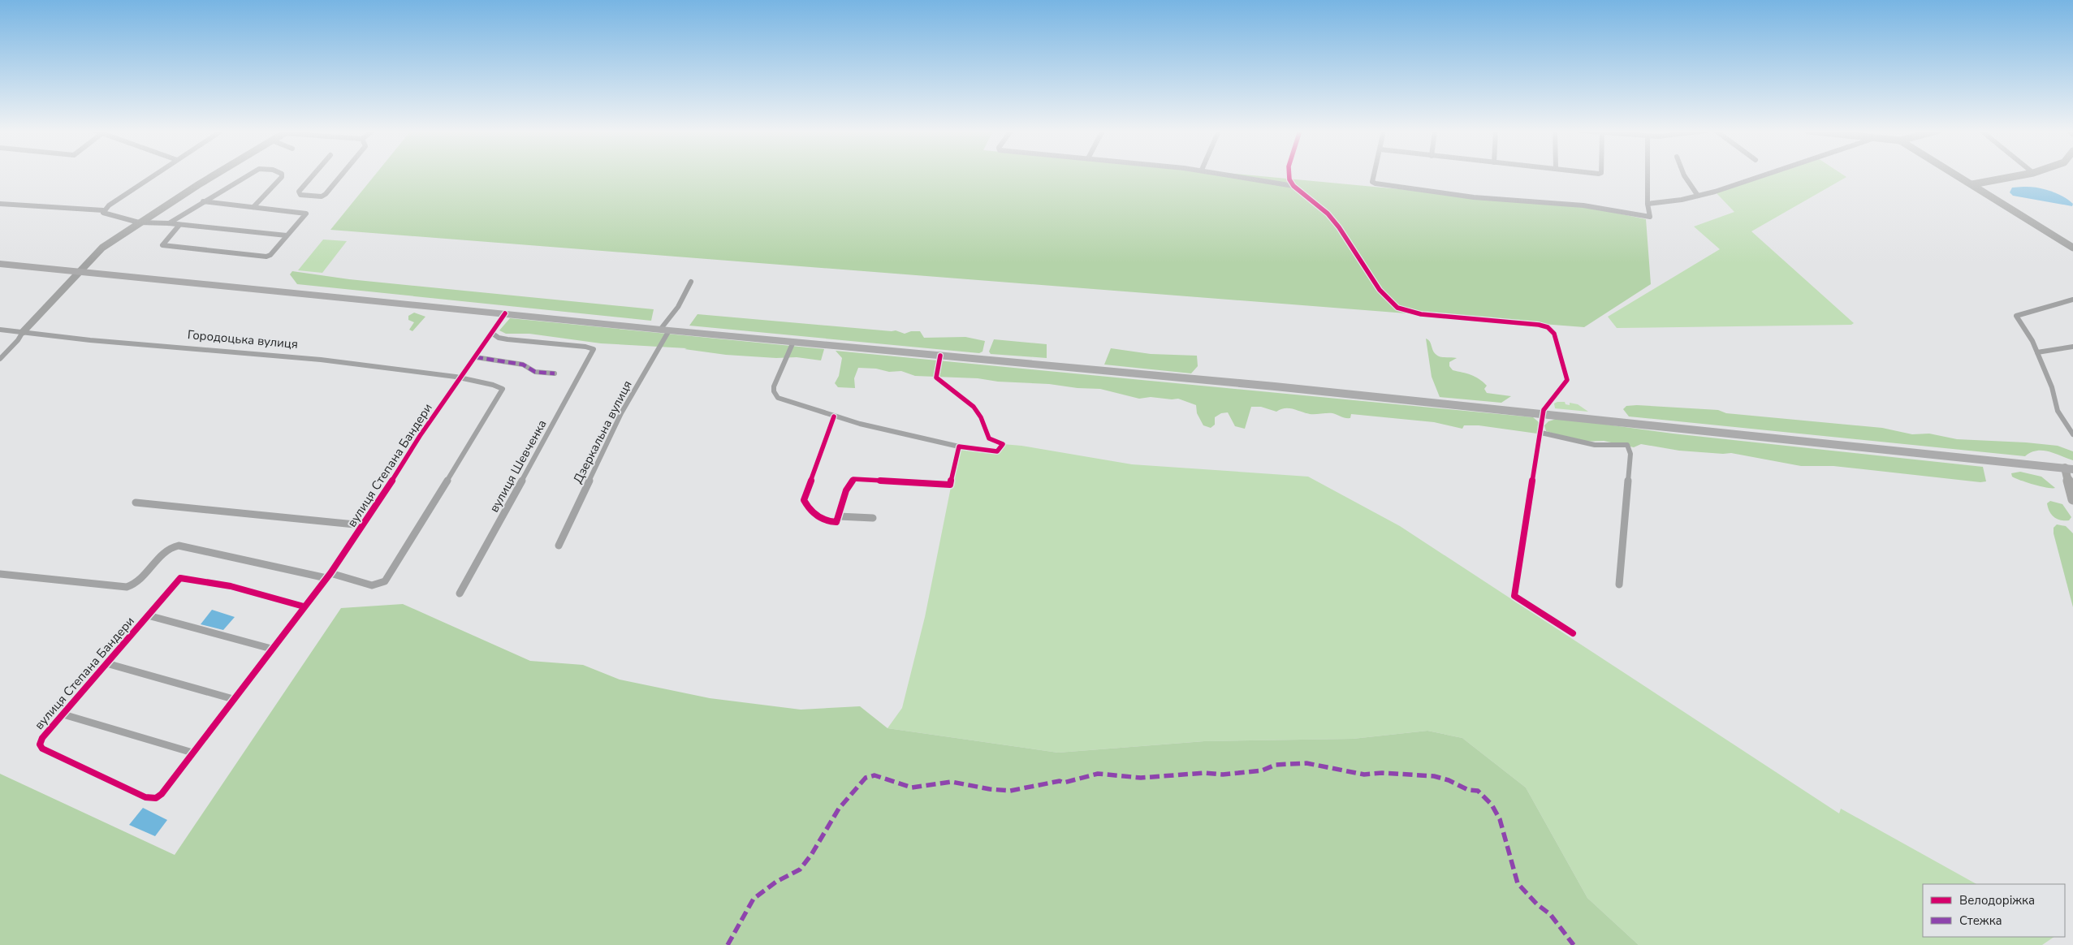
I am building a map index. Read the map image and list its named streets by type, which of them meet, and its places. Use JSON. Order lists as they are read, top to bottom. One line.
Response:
{"streets":{"street":["Городоцька вулиця","Дзеркальна вулиця","вулиця Степана Бандери","вулиця Шевченка"]},"crossings":[["Городоцька вулиця","вулиця Степана Бандери"],["вулиця Степана Бандери","вулиця Шевченка"]],"legend":["Велодоріжка","Стежка"]}
